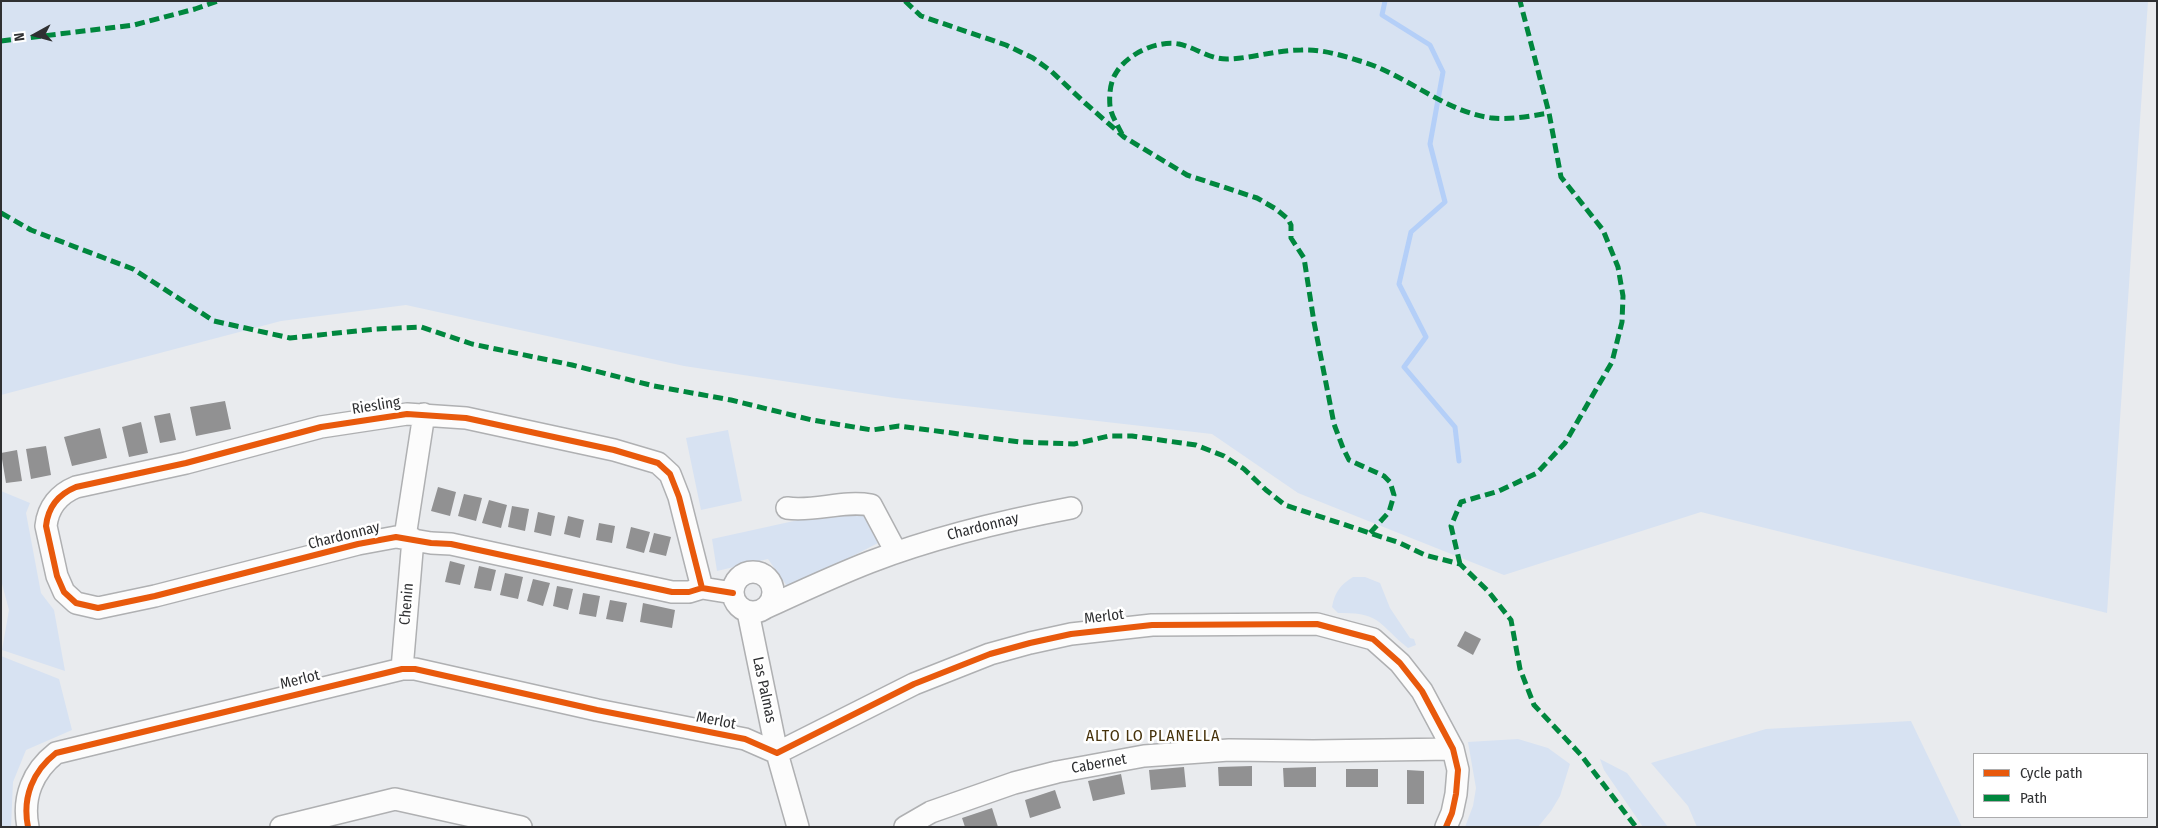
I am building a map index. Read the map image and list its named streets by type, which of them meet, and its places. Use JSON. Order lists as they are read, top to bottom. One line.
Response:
{"streets":{"street":["Riesling","Chardonnay","Chenin","Merlot","Las Palmas","Cabernet"]},"crossings":[["Riesling","Chardonnay"],["Riesling","Chenin"],["Chardonnay","Chenin"],["Chardonnay","Las Palmas"],["Chenin","Merlot"],["Merlot","Las Palmas"],["Merlot","Cabernet"]],"districts":["ALTO LO PLANELLA"],"legend":["Cycle path","Path"],"north":"left"}
